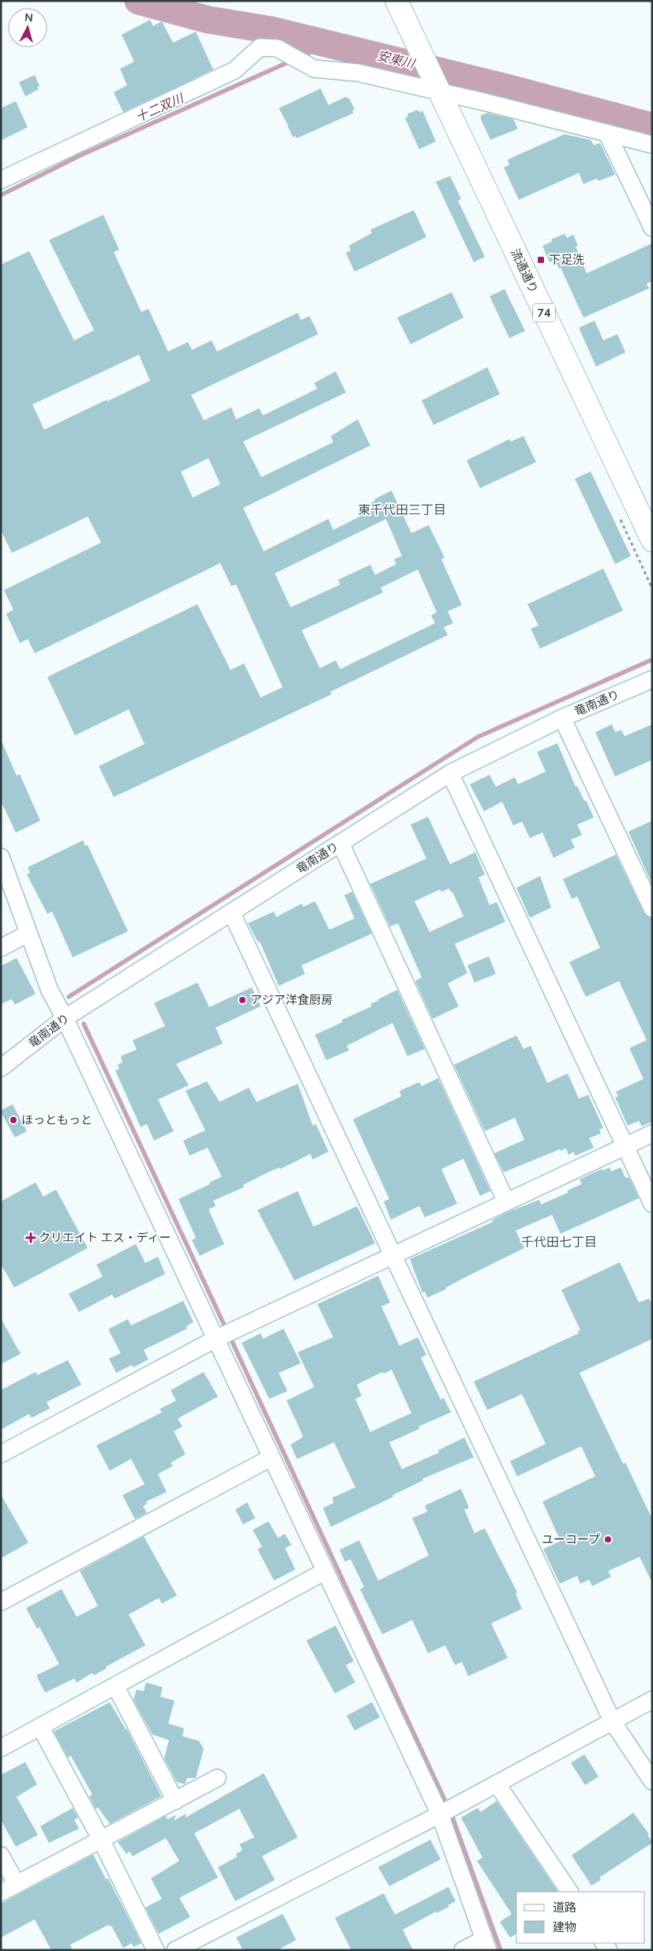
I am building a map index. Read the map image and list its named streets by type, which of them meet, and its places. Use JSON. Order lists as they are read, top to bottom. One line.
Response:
{"streets":{"main road":["流通通り","74"],"street":["竜南通り"]},"districts":["東千代田三丁目","千代田七丁目"],"water":["安東川","十二双川"],"places":{"transit":["下足洗"],"other":["アジア洋食厨房","ほっともっと","ユーコープ"],"health":["クリエイト エス・ディー"]},"legend":["道路","建物"],"north":"top"}
